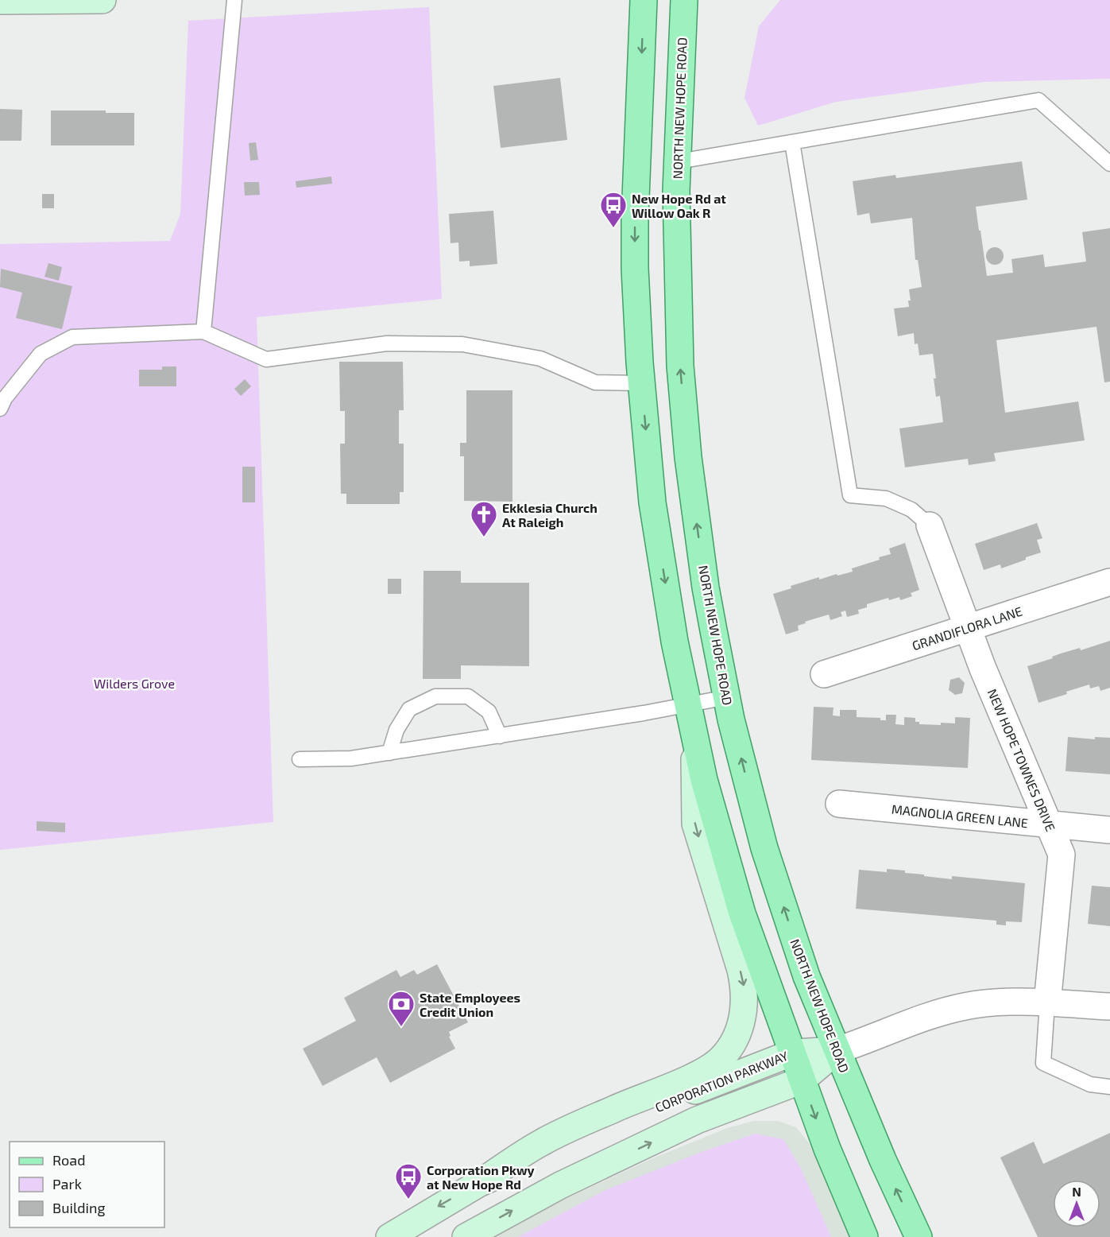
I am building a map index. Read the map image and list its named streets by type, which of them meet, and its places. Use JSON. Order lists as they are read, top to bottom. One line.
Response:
{"streets":{"main road":["NORTH NEW HOPE ROAD","CORPORATION PARKWAY"],"street":["GRANDIFLORA LANE","NEW HOPE TOWNES DRIVE","MAGNOLIA GREEN LANE"]},"crossings":[["NORTH NEW HOPE ROAD","CORPORATION PARKWAY"],["GRANDIFLORA LANE","NEW HOPE TOWNES DRIVE"],["NEW HOPE TOWNES DRIVE","MAGNOLIA GREEN LANE"]],"parks":["Wilders Grove"],"places":{"bus stop":["New Hope Rd at Willow Oak R","Corporation Pkwy at New Hope Rd"],"church":["Ekklesia Church At Raleigh"],"bank":["State Employees Credit Union"]},"legend":["Road","Park","Building"],"north":"top"}
